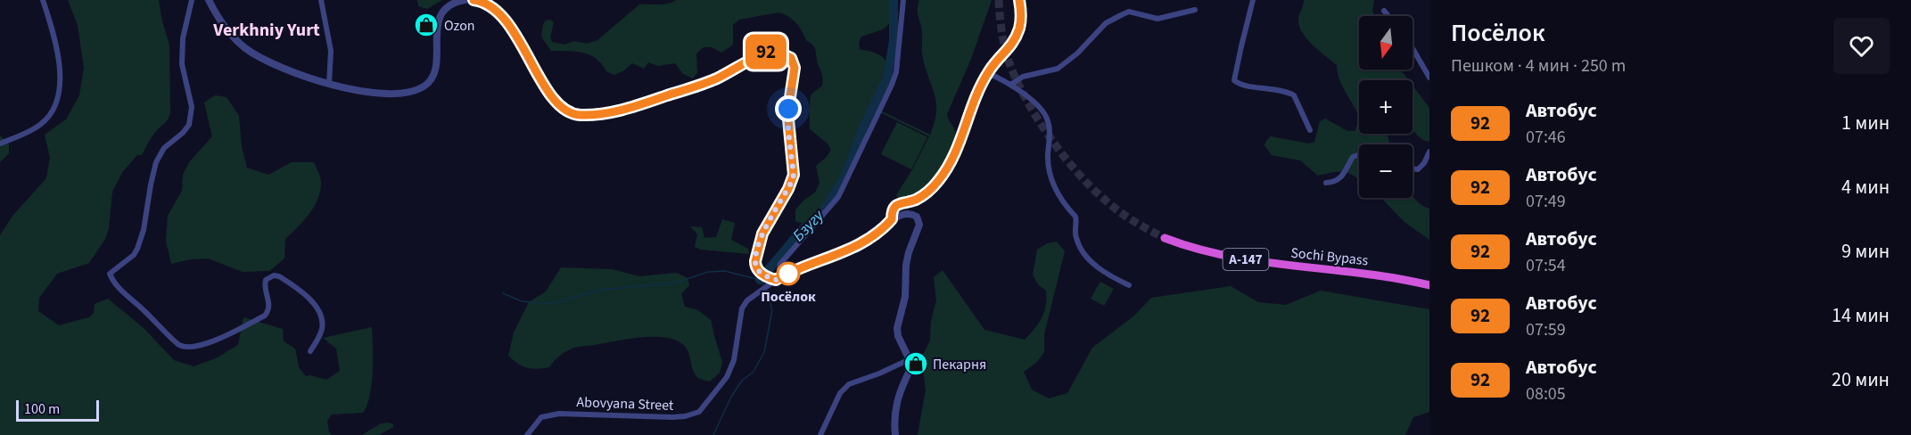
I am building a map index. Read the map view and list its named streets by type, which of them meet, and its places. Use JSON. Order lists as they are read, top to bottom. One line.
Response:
{"streets":{"highway":["Sochi Bypass","А-147"],"street":["Abovyana Street"]},"districts":["Verkhniy Yurt"],"water":["Бзугу"],"places":{"shop":["Ozon","Пекарня"],"other":["Посёлок"]},"lines":["bus line 92"],"scale_bar":"100 m","north":"bottom","page":{"on_map":"92","heading":["Посёлок","Пешком · 4 мин · 250 m"],"map_buttons":["+","−"],"list":[{"mark":"92","name":"Автобус","note":"07:46","value":"1 мин"},{"mark":"92","name":"Автобус","note":"07:49","value":"4 мин"},{"mark":"92","name":"Автобус","note":"07:54","value":"9 мин"},{"mark":"92","name":"Автобус","note":"07:59","value":"14 мин"},{"mark":"92","name":"Автобус","note":"08:05","value":"20 мин"}],"scale":"100 m"}}
